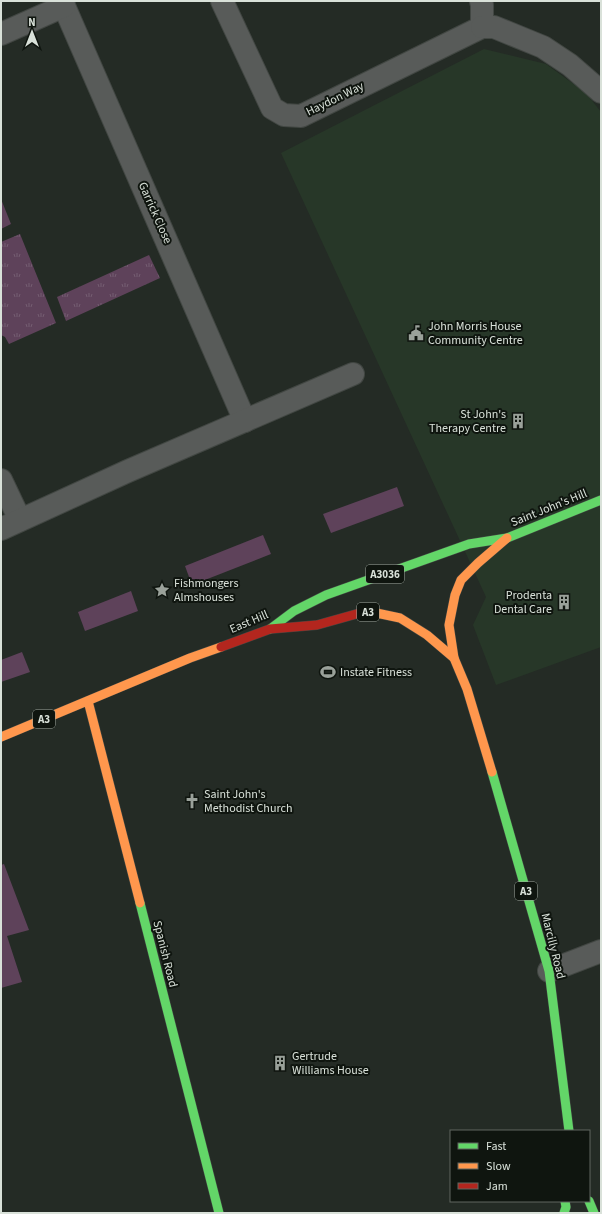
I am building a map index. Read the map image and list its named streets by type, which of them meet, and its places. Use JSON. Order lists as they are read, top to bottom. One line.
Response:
{"streets":{"main road":["Saint John's Hill","A3036","A3","East Hill","Marcilly Road","Spanish Road"],"street":["Haydon Way","Garrick Close"]},"crossings":[["Saint John's Hill","East Hill"],["Saint John's Hill","Marcilly Road"],["East Hill","Marcilly Road"],["East Hill","Spanish Road"]],"places":{"public building":["John Morris House Community Centre"],"building":["St John's Therapy Centre","Prodenta Dental Care","Gertrude Williams House"],"place":["Fishmongers Almshouses"],"sports":["Instate Fitness"],"church":["Saint John's Methodist Church"]},"legend":["Fast","Slow","Jam"],"north":"top"}
